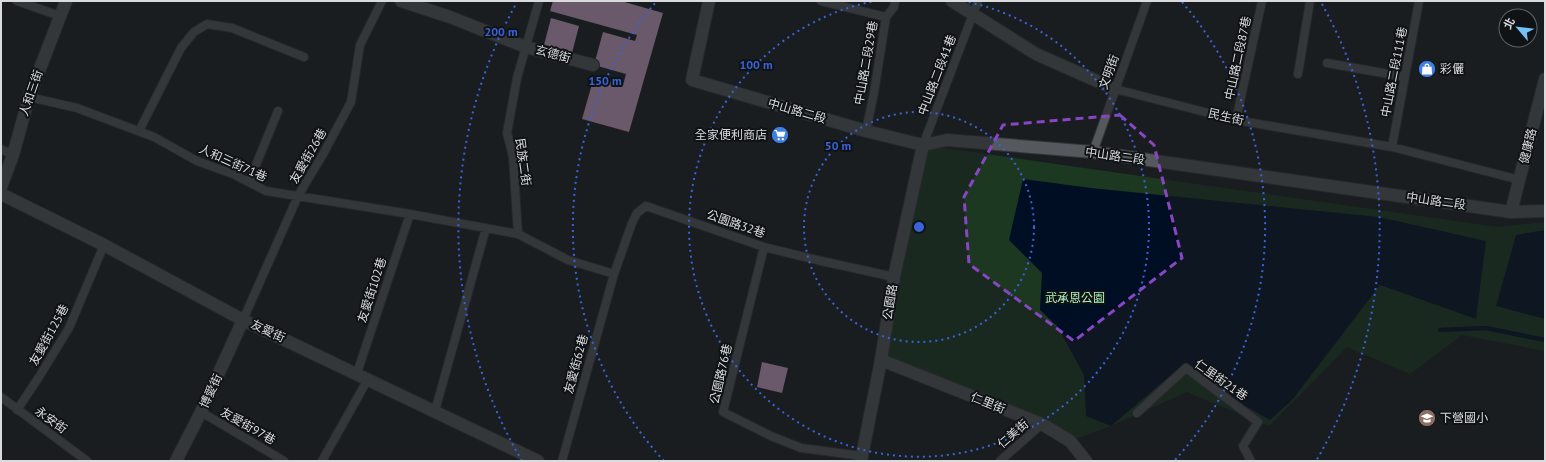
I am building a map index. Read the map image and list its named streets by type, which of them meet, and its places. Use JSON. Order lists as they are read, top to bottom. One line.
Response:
{"streets":{"street":["玄德街","人和三街","中山路二段","民生街","健康路","公園路","友愛街","博愛街","仁里街"],"lane":["中山路二段87巷","中山路二段29巷","文明街","中山路二段111巷","中山路二段41巷","友愛街26巷","民族二街","人和三街71巷","公園路32巷","友愛街102巷","友愛街125巷","友愛街62巷","公園路76巷","仁里街21巷","永安街","友愛街97巷","仁美街"]},"crossings":[["玄德街","民族二街"],["中山路二段87巷","民生街"],["中山路二段29巷","中山路二段"],["文明街","中山路二段"],["文明街","民生街"],["中山路二段111巷","民生街"],["中山路二段41巷","中山路二段"],["中山路二段41巷","民生街"],["中山路二段41巷","公園路"],["人和三街","人和三街71巷"],["中山路二段","健康路"],["中山路二段","公園路"],["民生街","健康路"],["友愛街26巷","人和三街71巷"],["友愛街26巷","友愛街"],["友愛街26巷","博愛街"],["民族二街","人和三街71巷"],["人和三街71巷","公園路32巷"],["人和三街71巷","友愛街102巷"],["人和三街71巷","友愛街62巷"],["公園路32巷","公園路"],["公園路32巷","友愛街62巷"],["公園路32巷","公園路76巷"],["友愛街102巷","友愛街"],["公園路","公園路76巷"],["公園路","仁里街"],["友愛街","友愛街125巷"],["友愛街","博愛街"],["友愛街125巷","永安街"],["博愛街","友愛街97巷"],["仁里街","仁美街"]],"parks":["武承恩公園"],"places":{"shop":["彩儷"],"supermarket":["全家便利商店"],"school or university":["下營國小"]},"north":"top left","rings":["200 m","100 m","150 m","50 m"]}
